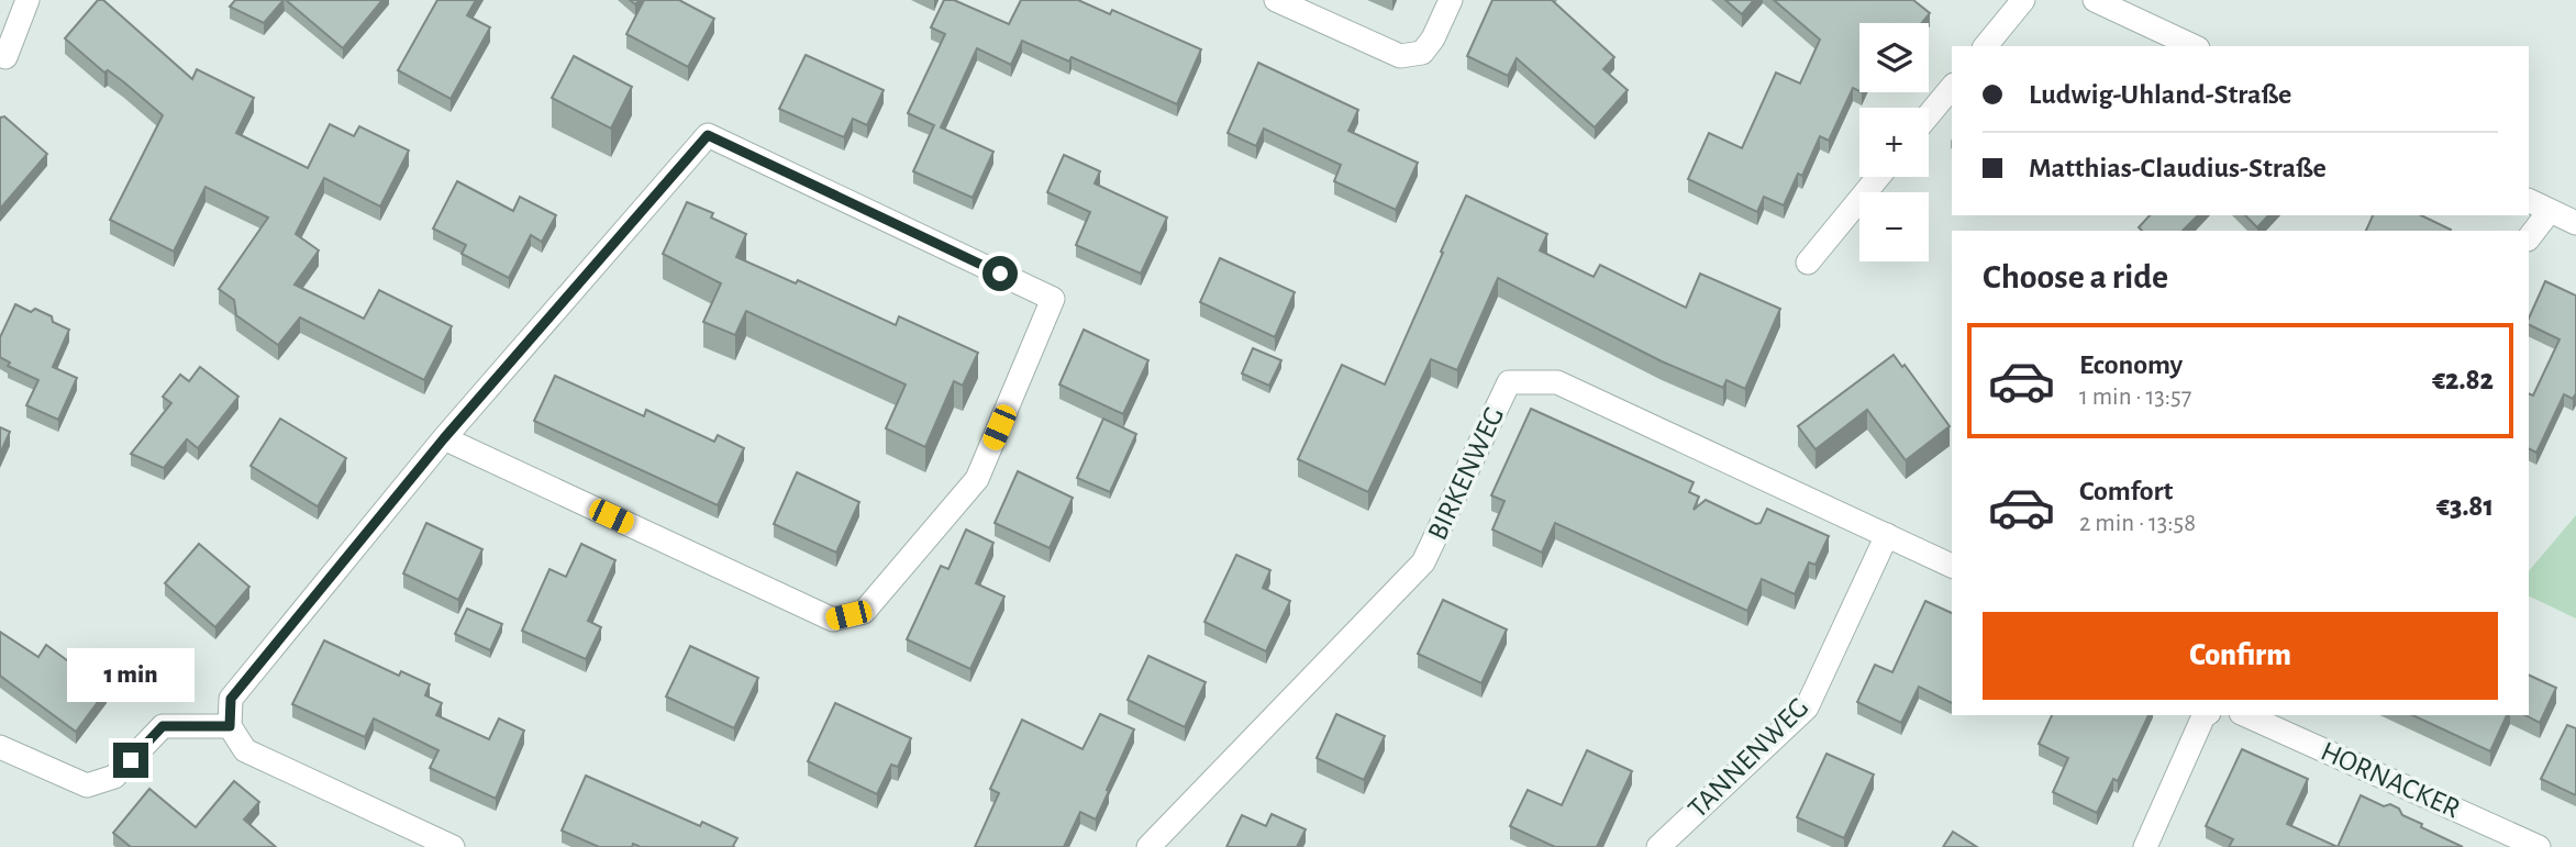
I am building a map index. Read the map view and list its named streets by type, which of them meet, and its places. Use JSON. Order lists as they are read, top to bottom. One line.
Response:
{"streets":{"street":["BIRKENWEG","TANNENWEG","HORNACKER"]},"crossings":[["BIRKENWEG","TANNENWEG"]],"page":{"map_buttons":["+","−"],"banner":["Ludwig-Uhland-Straße","Matthias-Claudius-Straße"],"heading":"Choose a ride","list":[{"name":"Economy","note":"1 min · 13:57","value":"€2.82"},{"name":"Comfort","note":"2 min · 13:58","value":"€3.81"}],"buttons":"Confirm","bubble":"1 min"}}
